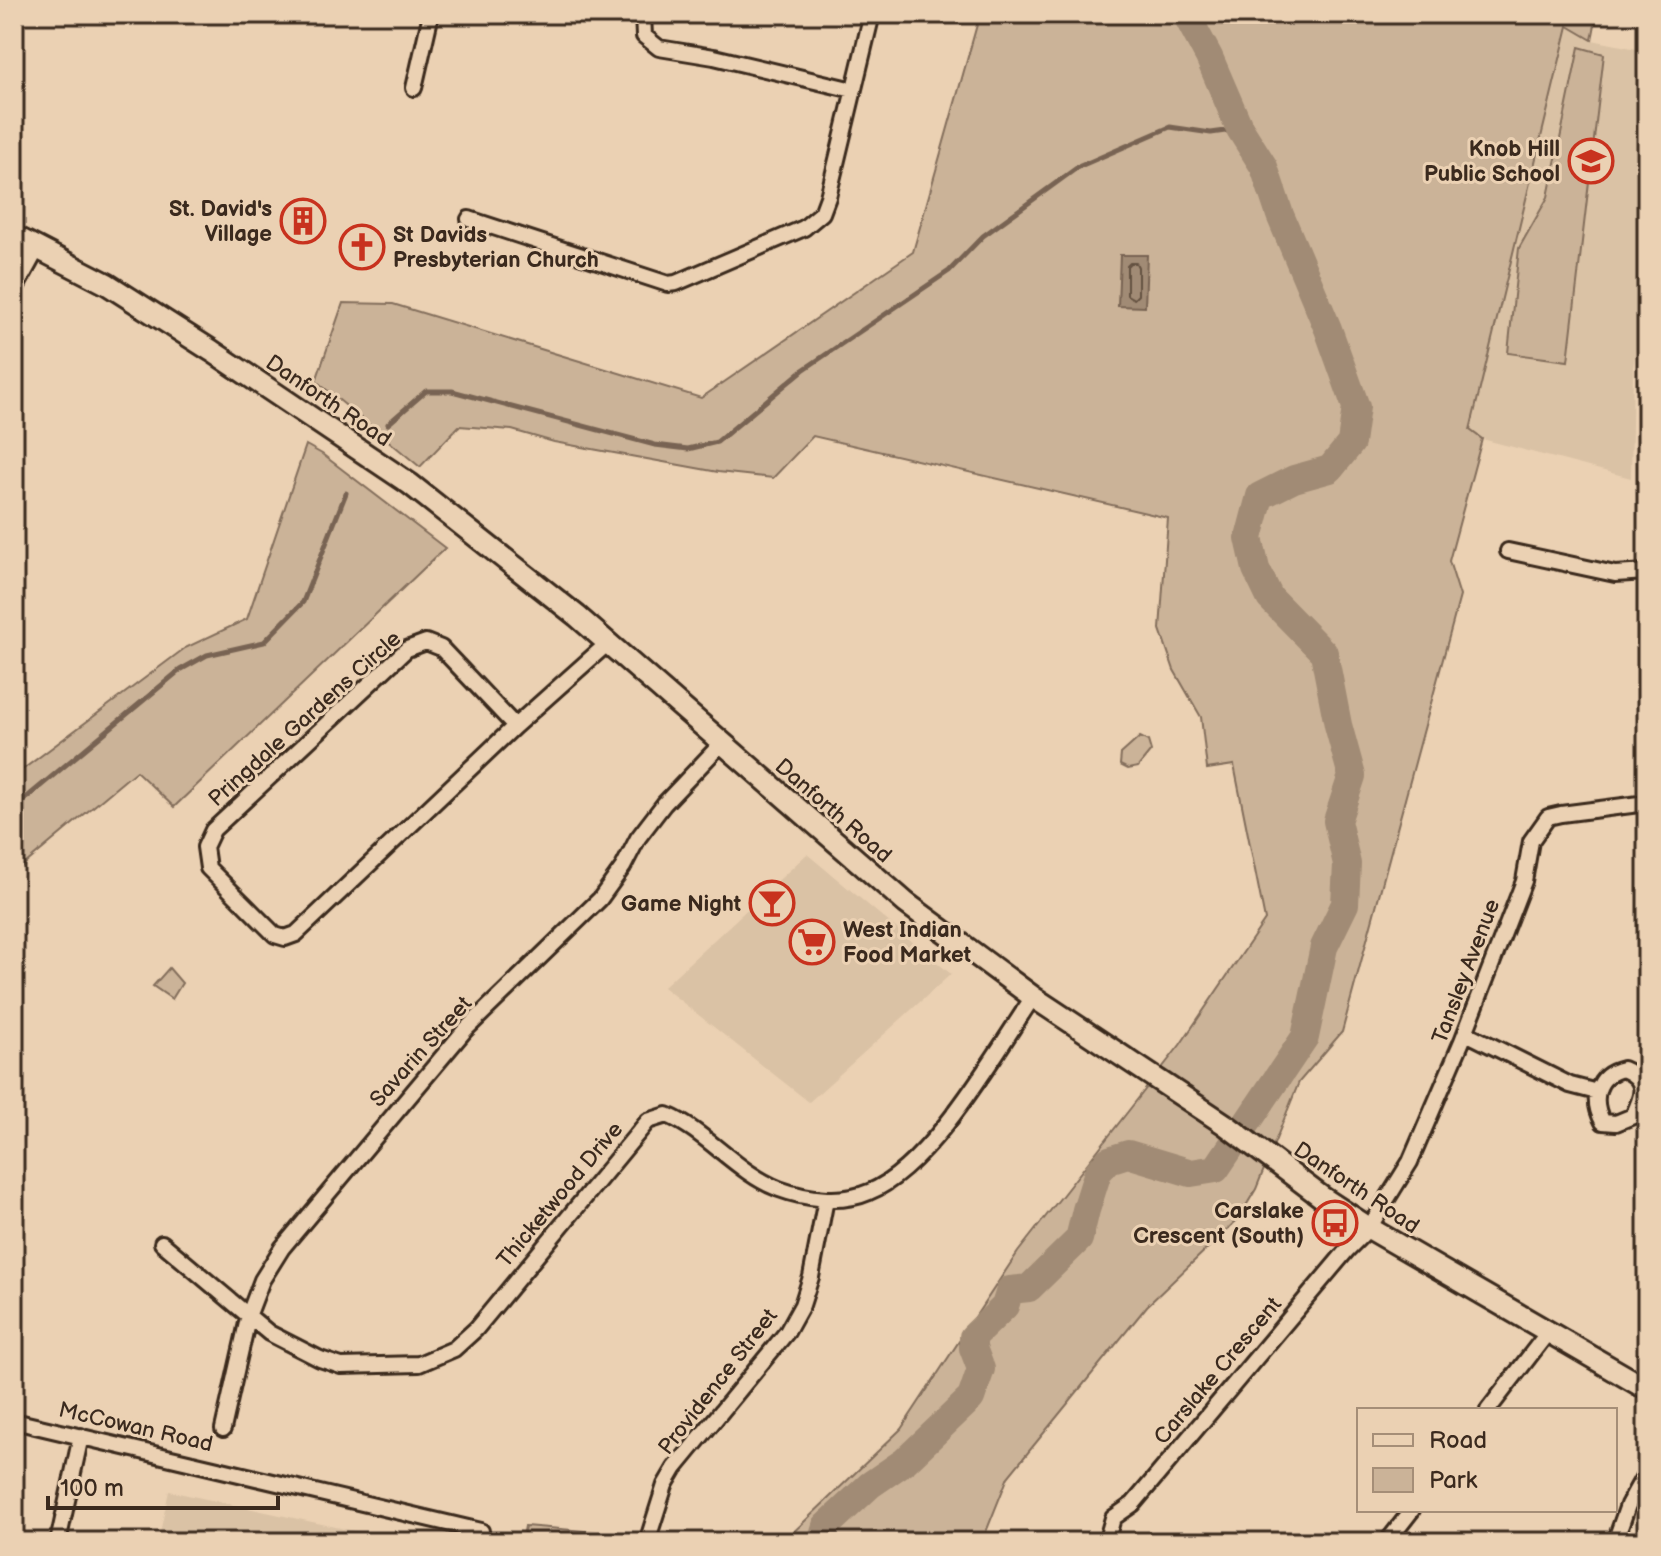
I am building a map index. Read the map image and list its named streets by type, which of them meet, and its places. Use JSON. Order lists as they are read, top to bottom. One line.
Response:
{"streets":{"main road":["Danforth Road"],"street":["Pringdale Gardens Circle","Tansley Avenue","Savarin Street","Thicketwood Drive","Carslake Crescent","Providence Street","McCowan Road"]},"crossings":[["Danforth Road","Pringdale Gardens Circle"],["Danforth Road","Tansley Avenue"],["Danforth Road","Savarin Street"],["Danforth Road","Thicketwood Drive"],["Danforth Road","Carslake Crescent"],["Tansley Avenue","Carslake Crescent"],["Savarin Street","Thicketwood Drive"],["Thicketwood Drive","Providence Street"]],"places":{"school or university":["Knob Hill Public School"],"building":["St. David's Village"],"church":["St Davids Presbyterian Church"],"bar":["Game Night"],"supermarket":["West Indian Food Market"],"bus stop":["Carslake Crescent (South)"]},"legend":["Road","Park"],"scale_bar":"100 m"}
